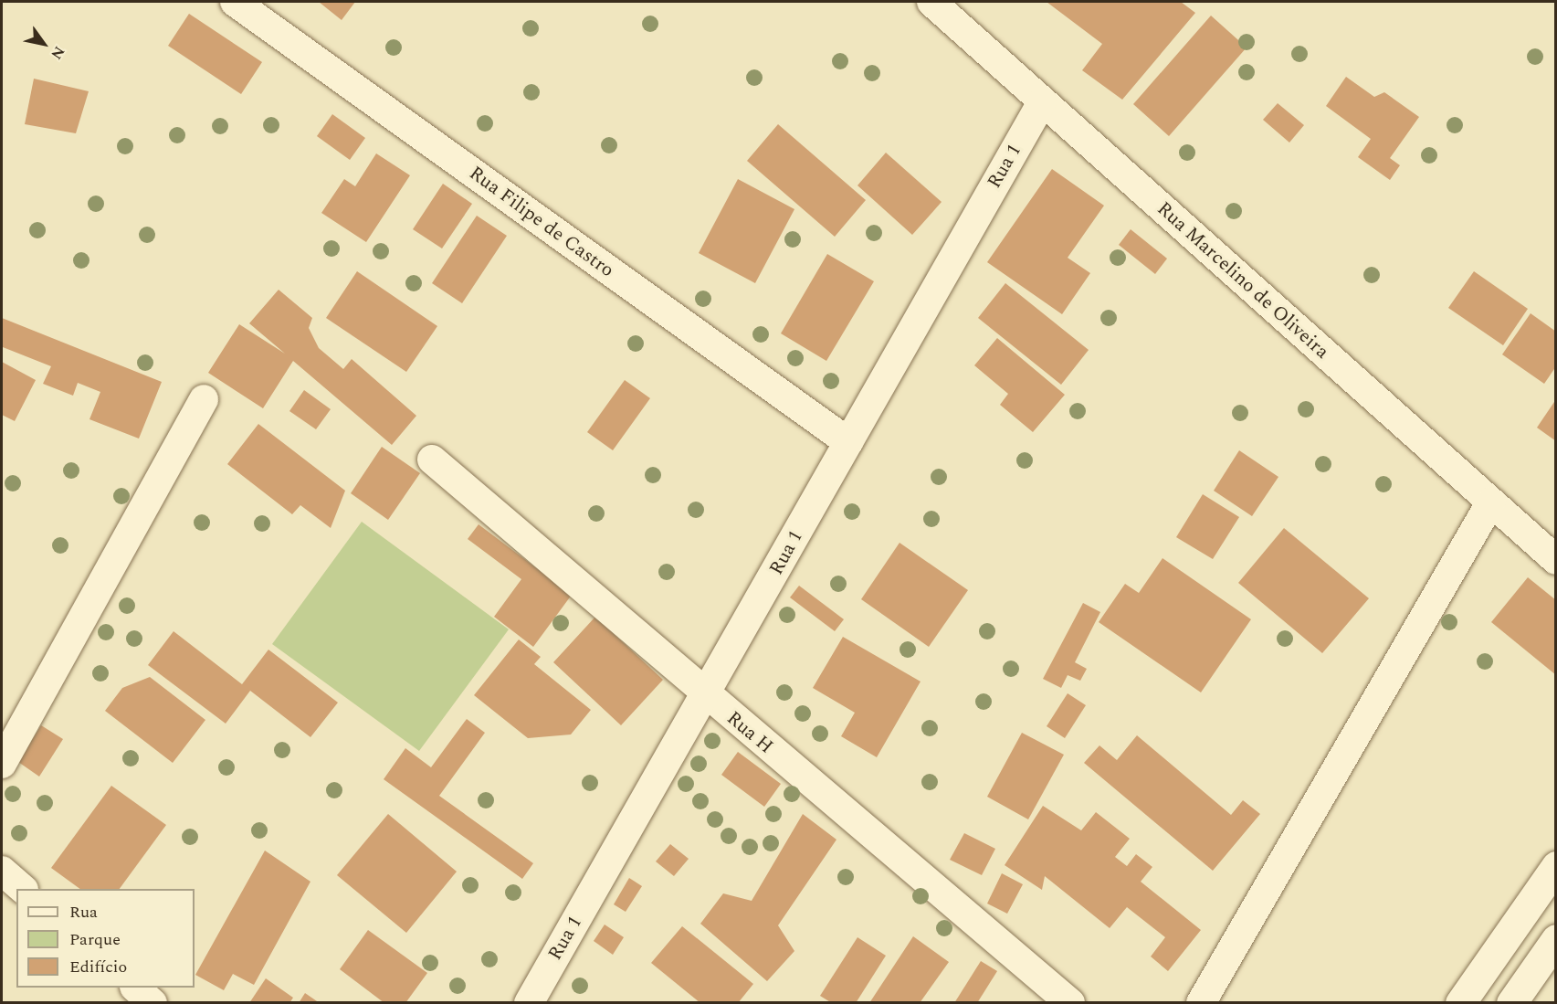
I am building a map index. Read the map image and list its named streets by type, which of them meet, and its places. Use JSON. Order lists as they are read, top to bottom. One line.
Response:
{"streets":{"street":["Rua 1","Rua Filipe de Castro","Rua Marcelino de Oliveira","Rua H"]},"crossings":[["Rua 1","Rua Filipe de Castro"],["Rua 1","Rua Marcelino de Oliveira"],["Rua 1","Rua H"]],"legend":["Rua","Parque","Edifício"],"north":"bottom right"}
